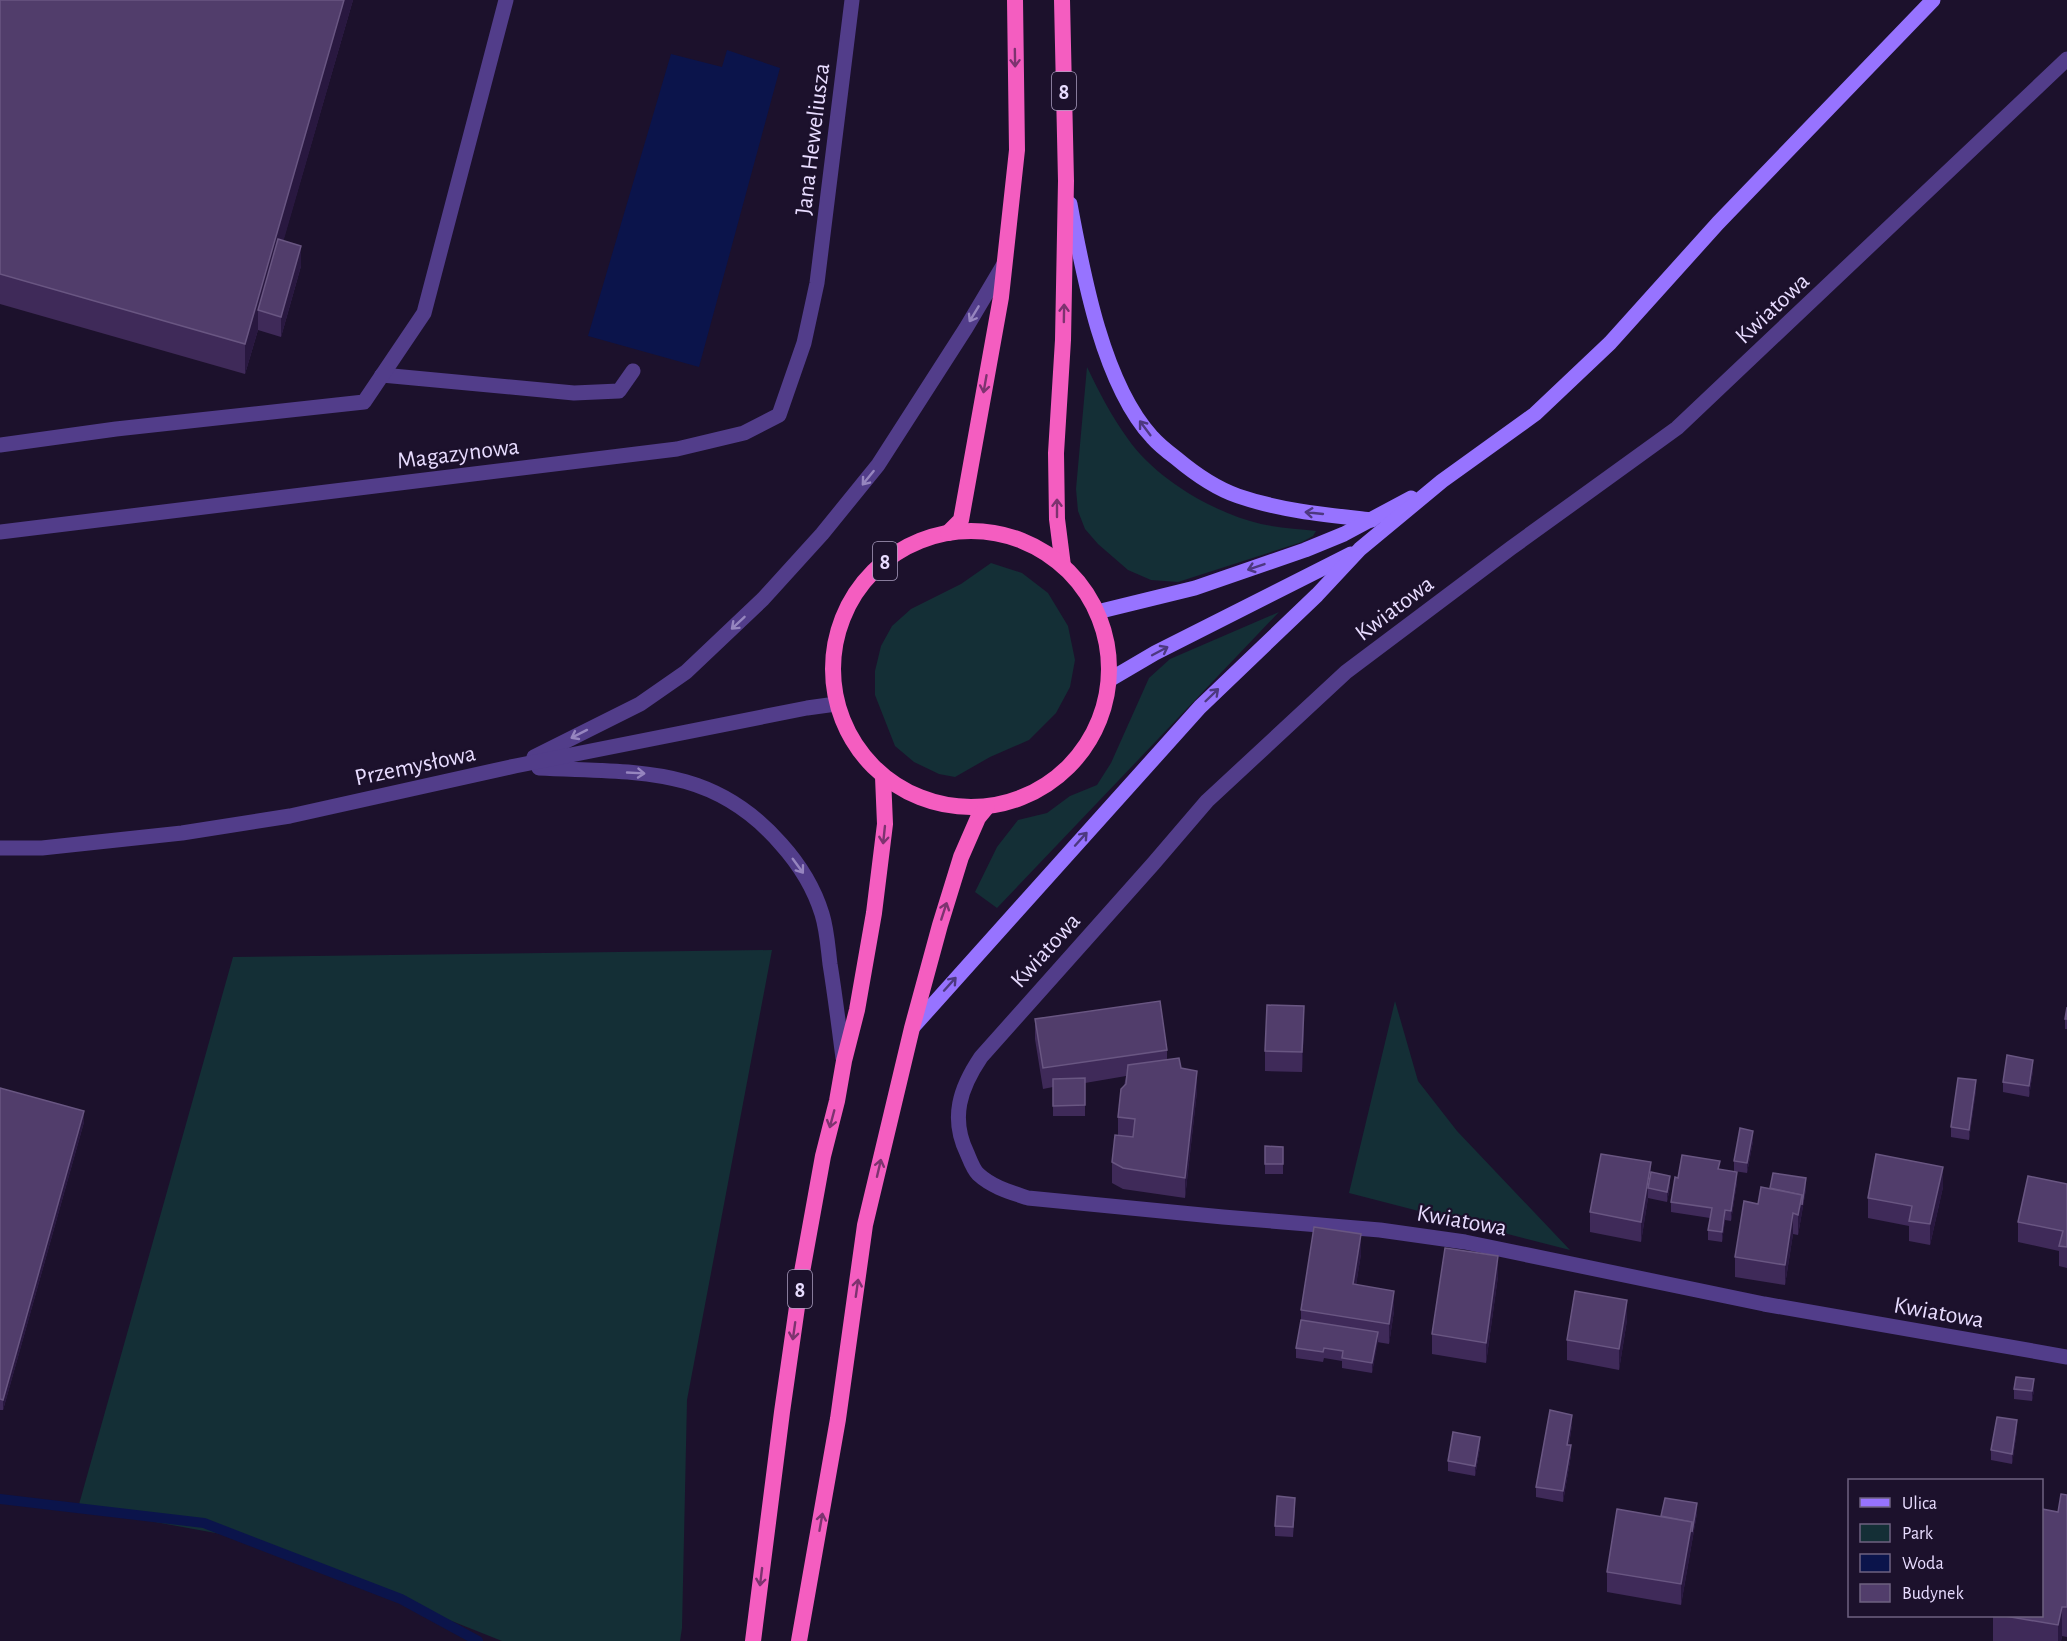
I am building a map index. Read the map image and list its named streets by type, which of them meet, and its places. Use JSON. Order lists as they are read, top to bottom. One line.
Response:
{"streets":{"highway":["8"],"street":["Jana Heweliusza","Kwiatowa","Magazynowa","Przemysłowa"]},"crossings":[["8","Przemysłowa"],["Jana Heweliusza","Magazynowa"]],"legend":["Ulica","Park","Woda","Budynek"]}
